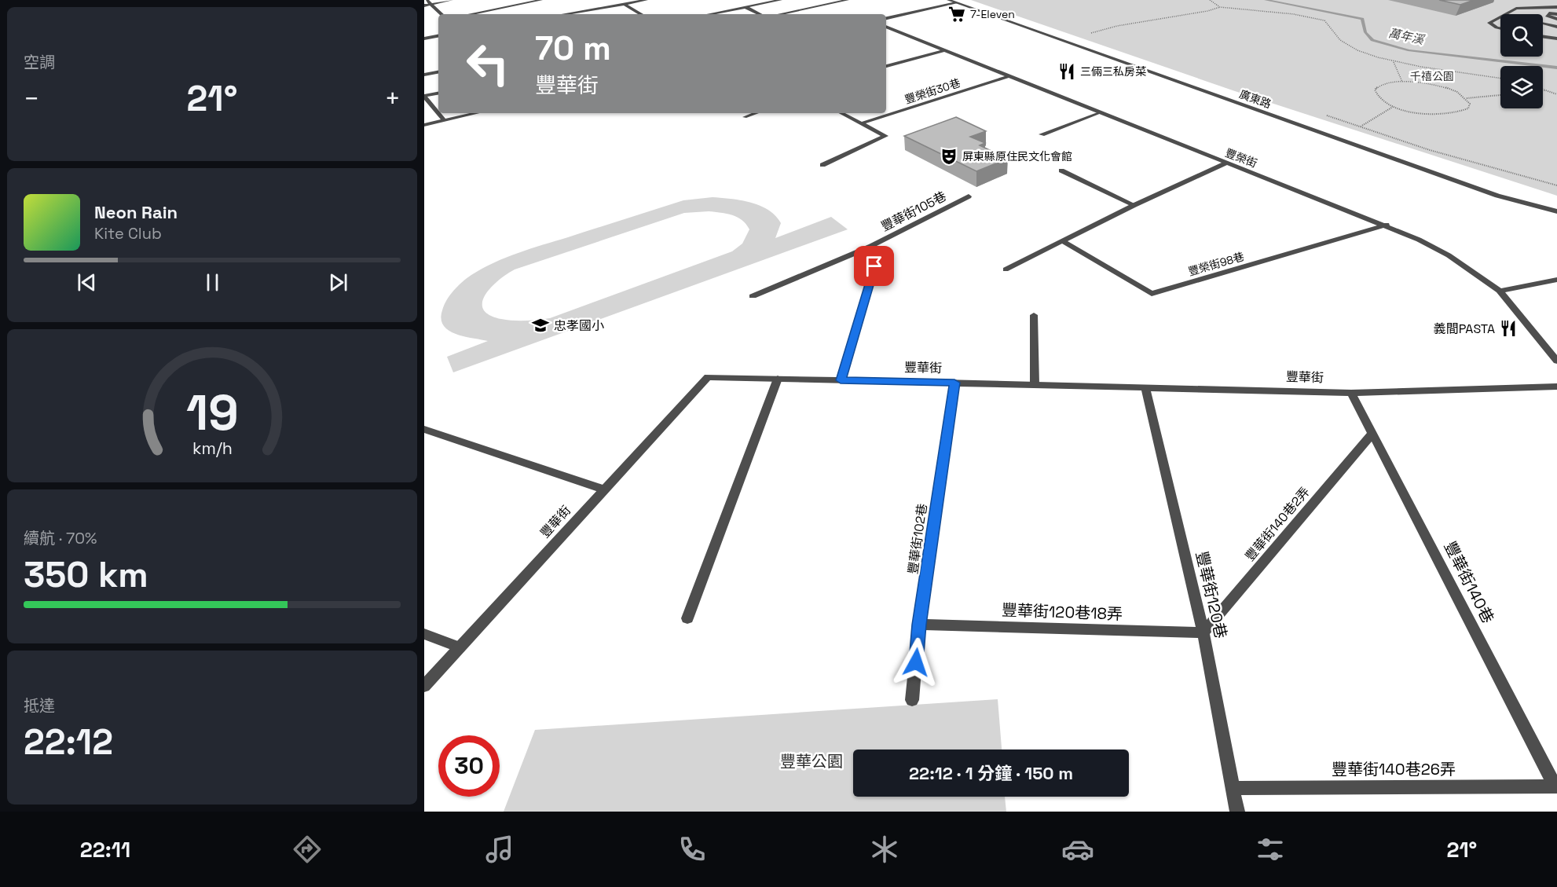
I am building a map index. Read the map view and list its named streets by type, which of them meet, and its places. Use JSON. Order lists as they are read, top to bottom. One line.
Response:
{"streets":{"street":["豐榮街30巷","廣東路","豐榮街","豐華街105巷","豐榮街98巷","豐華街","豐華街140巷2弄","豐華街102巷","豐華街140巷","豐華街120巷","豐華街120巷18弄","豐華街140巷26弄"]},"crossings":[["豐榮街30巷","豐榮街"],["豐榮街","豐榮街98巷"],["豐華街105巷","豐華街"],["豐華街","豐華街102巷"],["豐華街","豐華街140巷"],["豐華街","豐華街120巷"],["豐華街140巷2弄","豐華街140巷"],["豐華街140巷2弄","豐華街120巷"],["豐華街140巷2弄","豐華街120巷18弄"],["豐華街102巷","豐華街120巷18弄"],["豐華街140巷","豐華街140巷26弄"],["豐華街120巷","豐華街120巷18弄"],["豐華街120巷","豐華街140巷26弄"]],"water":["萬年溪"],"parks":["千禧公園","豐華公園"],"places":{"supermarket":["7-Eleven"],"restaurant":["三倆三私房菜","義間PASTA"],"theatre":["屏東縣原住民文化會館"],"school or university":["忠孝國小"]},"page":{"tile":["空調",["續航 · 70%","350 km"],["抵達","22:12"]],"turn":["70 m","豐華街"],"heat":["−","21°","+"],"song":["Neon Rain","Kite Club"],"limit":"30","trip":"22:12 · 1 分鐘 · 150 m","tabs":["22:11","21°"],"gauge":["19","km/h"]}}
